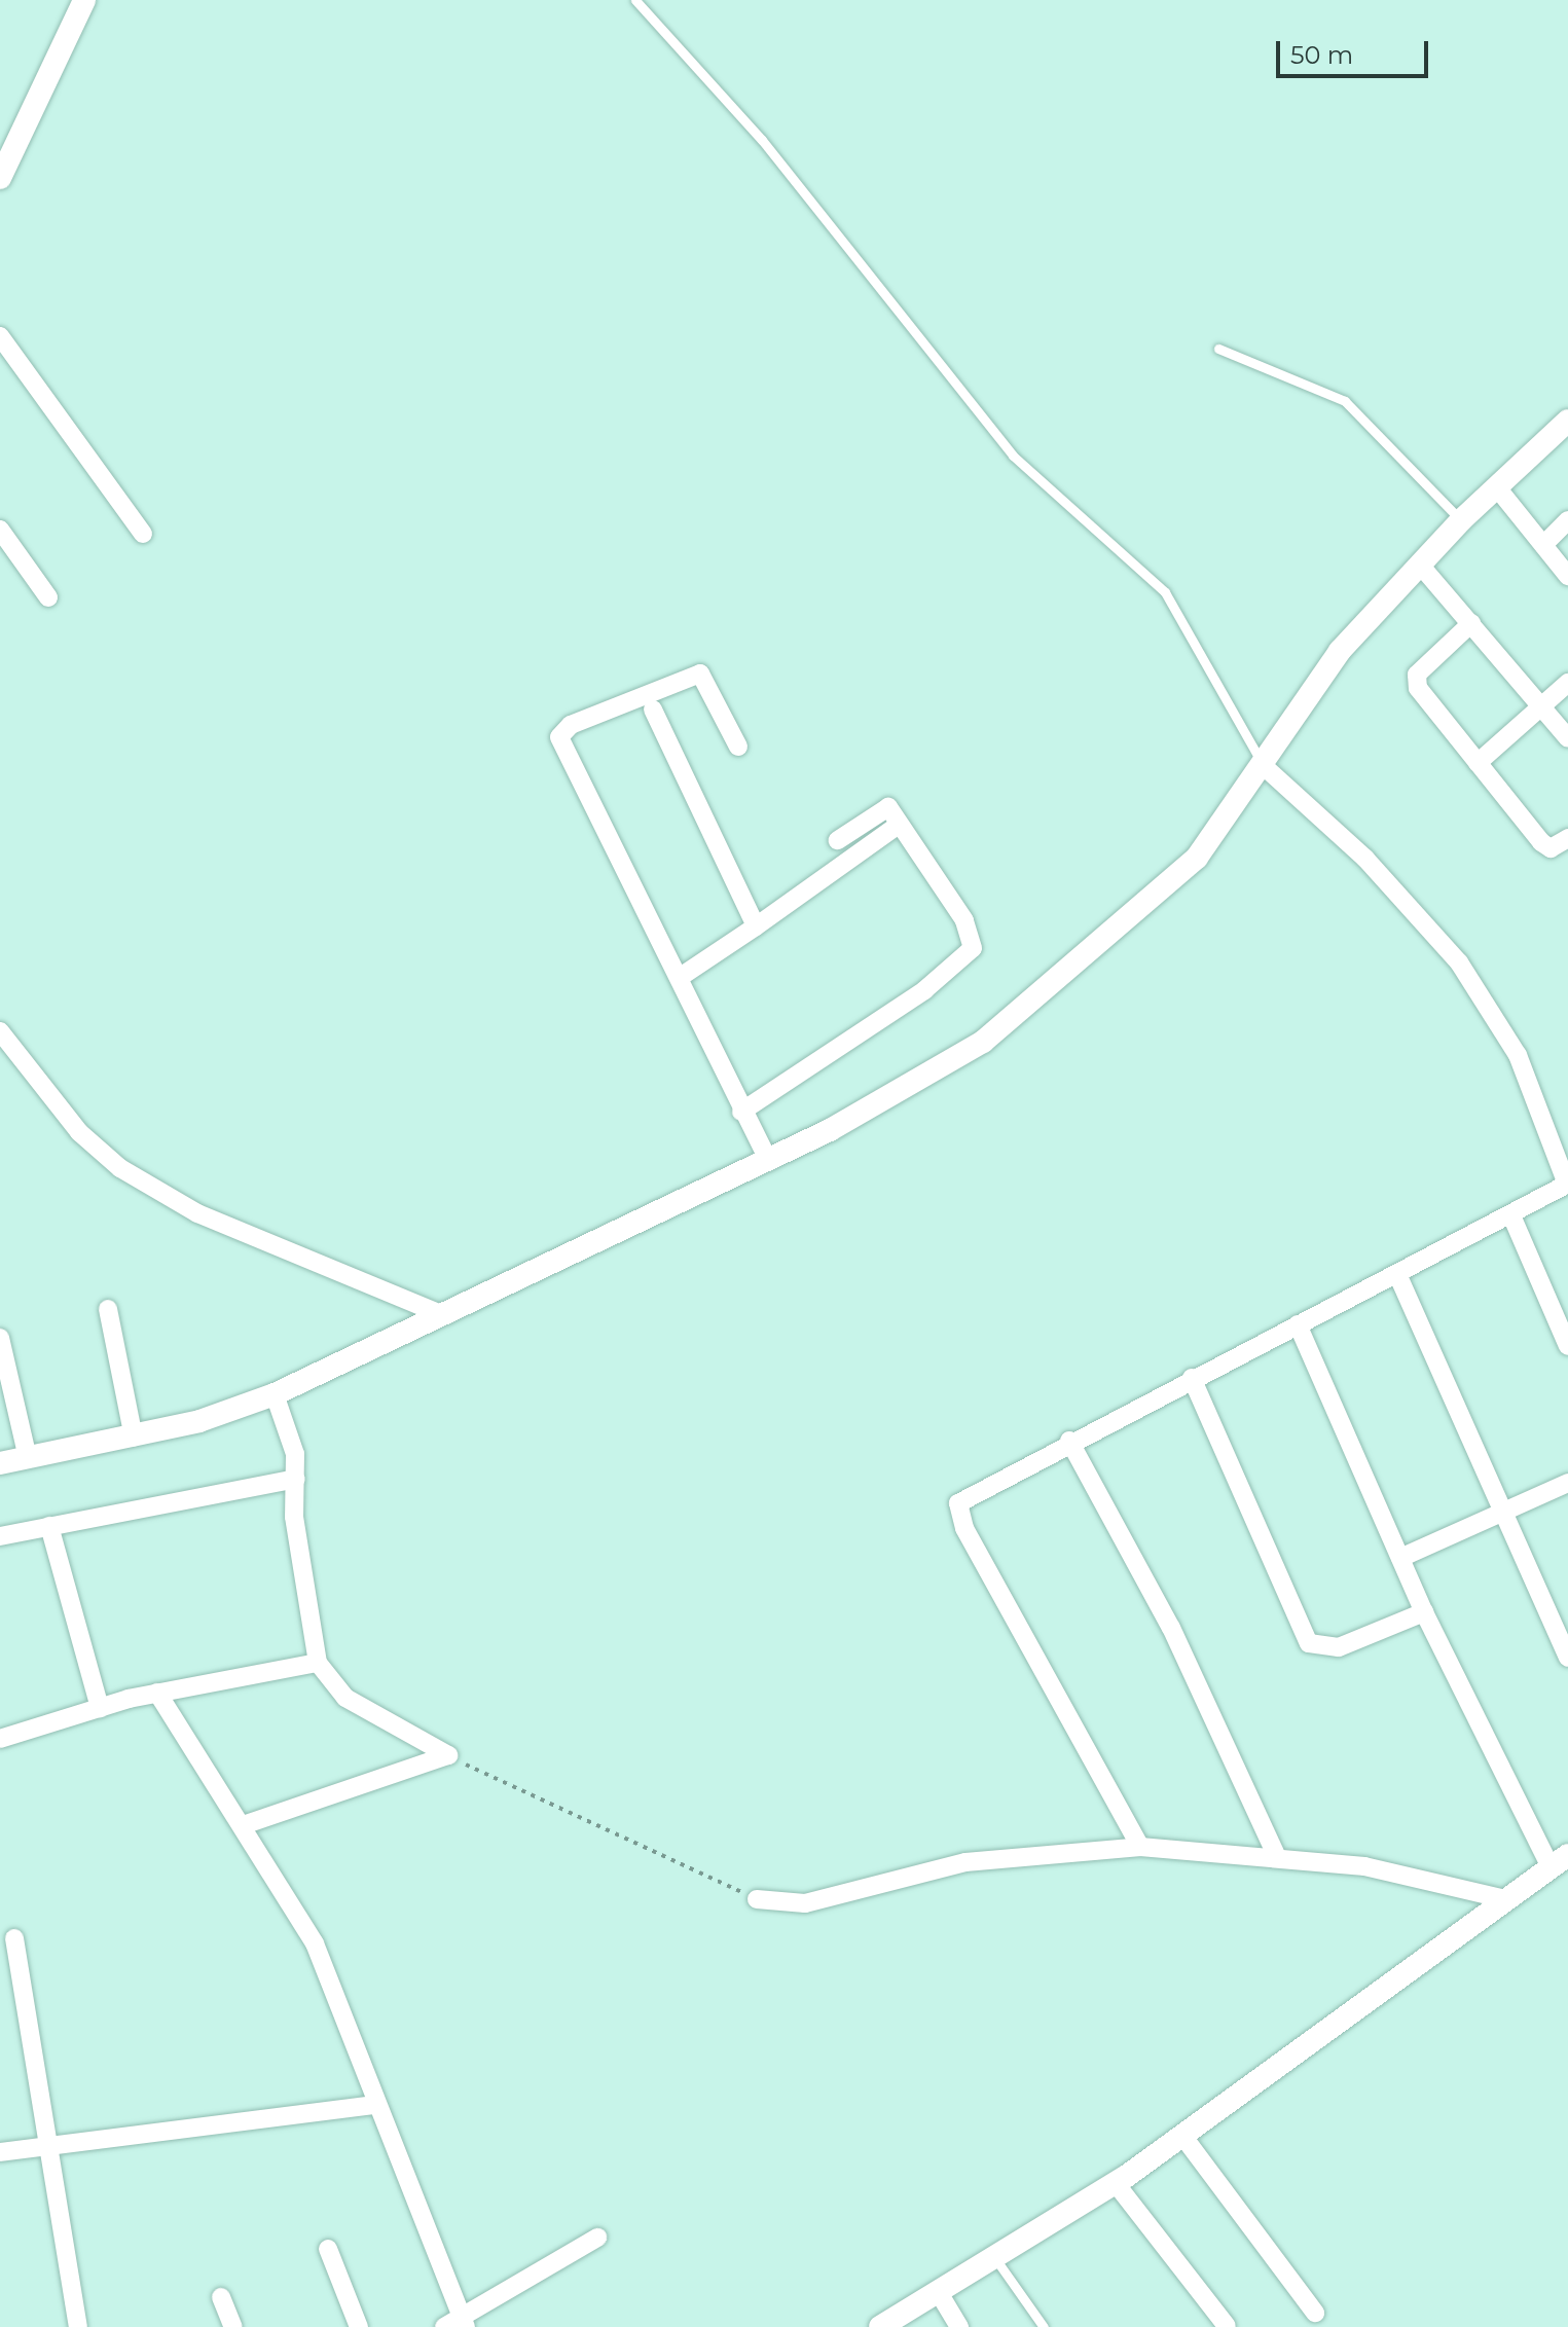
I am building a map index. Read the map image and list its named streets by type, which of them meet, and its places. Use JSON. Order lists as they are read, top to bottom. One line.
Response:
{"scale_bar":"50 m"}
